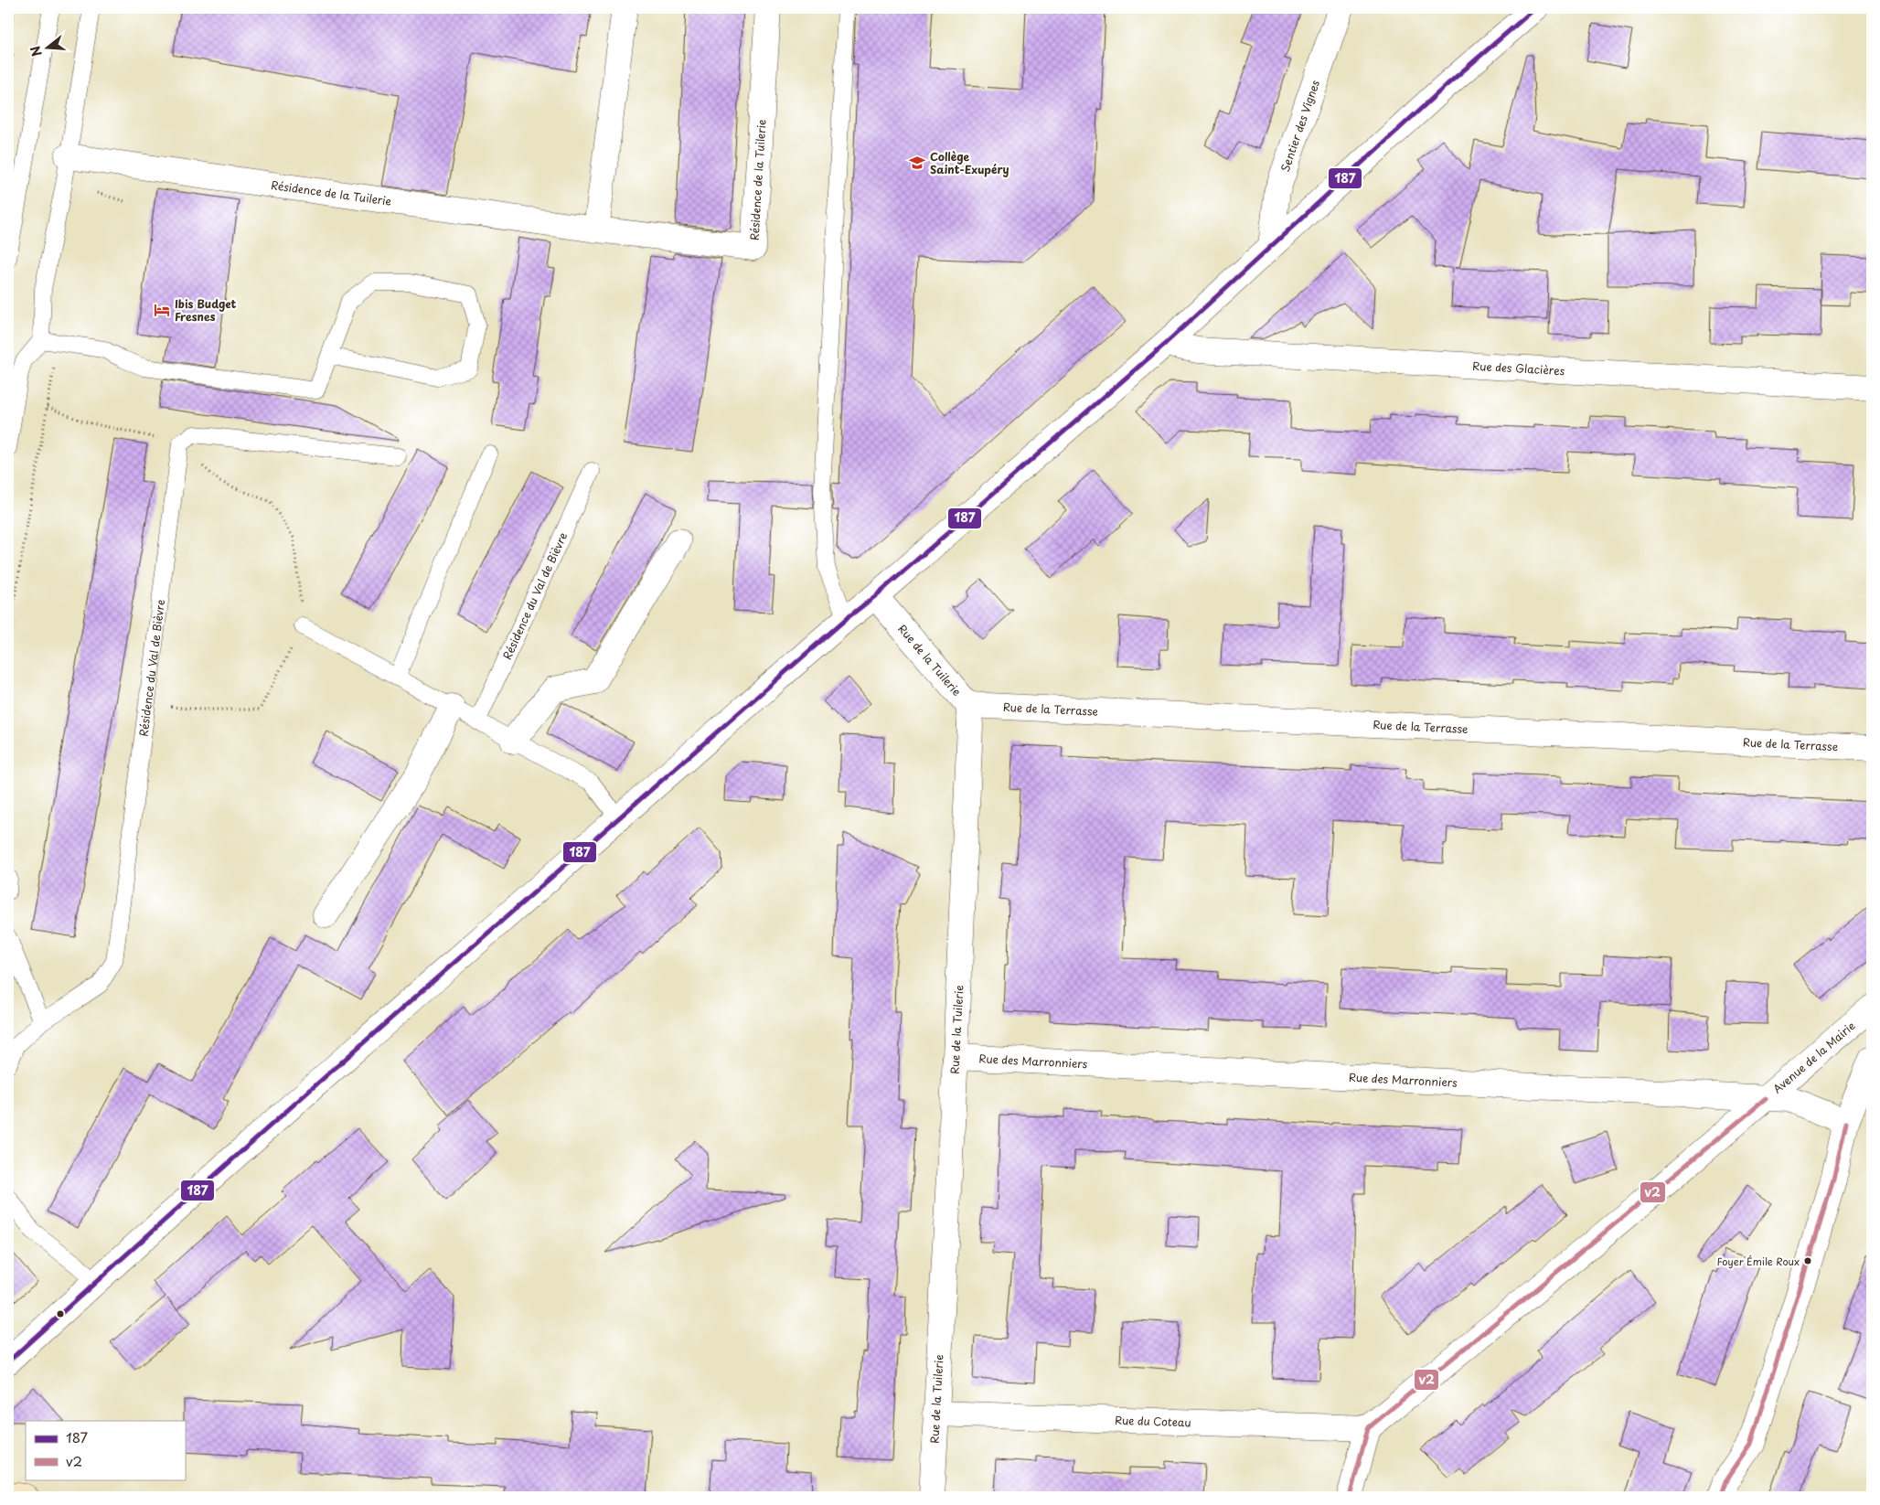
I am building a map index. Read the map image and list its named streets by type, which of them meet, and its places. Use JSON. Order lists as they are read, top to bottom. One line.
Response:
{"streets":{"street":["Sentier des Vignes","Résidence de la Tuilerie","Rue des Glacières","Rue de la Tuilerie","Rue de la Terrasse","Avenue de la Mairie","Rue des Marronniers","Rue du Coteau"],"lane":["Résidence du Val de Bièvre"]},"crossings":[["Rue de la Tuilerie","Rue de la Terrasse"],["Rue de la Tuilerie","Rue des Marronniers"],["Rue de la Tuilerie","Rue du Coteau"],["Avenue de la Mairie","Rue des Marronniers"],["Avenue de la Mairie","Rue du Coteau"]],"places":{"school or university":["Collège Saint-Exupéry"],"hotel":["Ibis Budget Fresnes"],"other":["Foyer Émile Roux"]},"lines":["transit line 187","transit line v2"],"legend":["187","v2"],"north":"left"}
